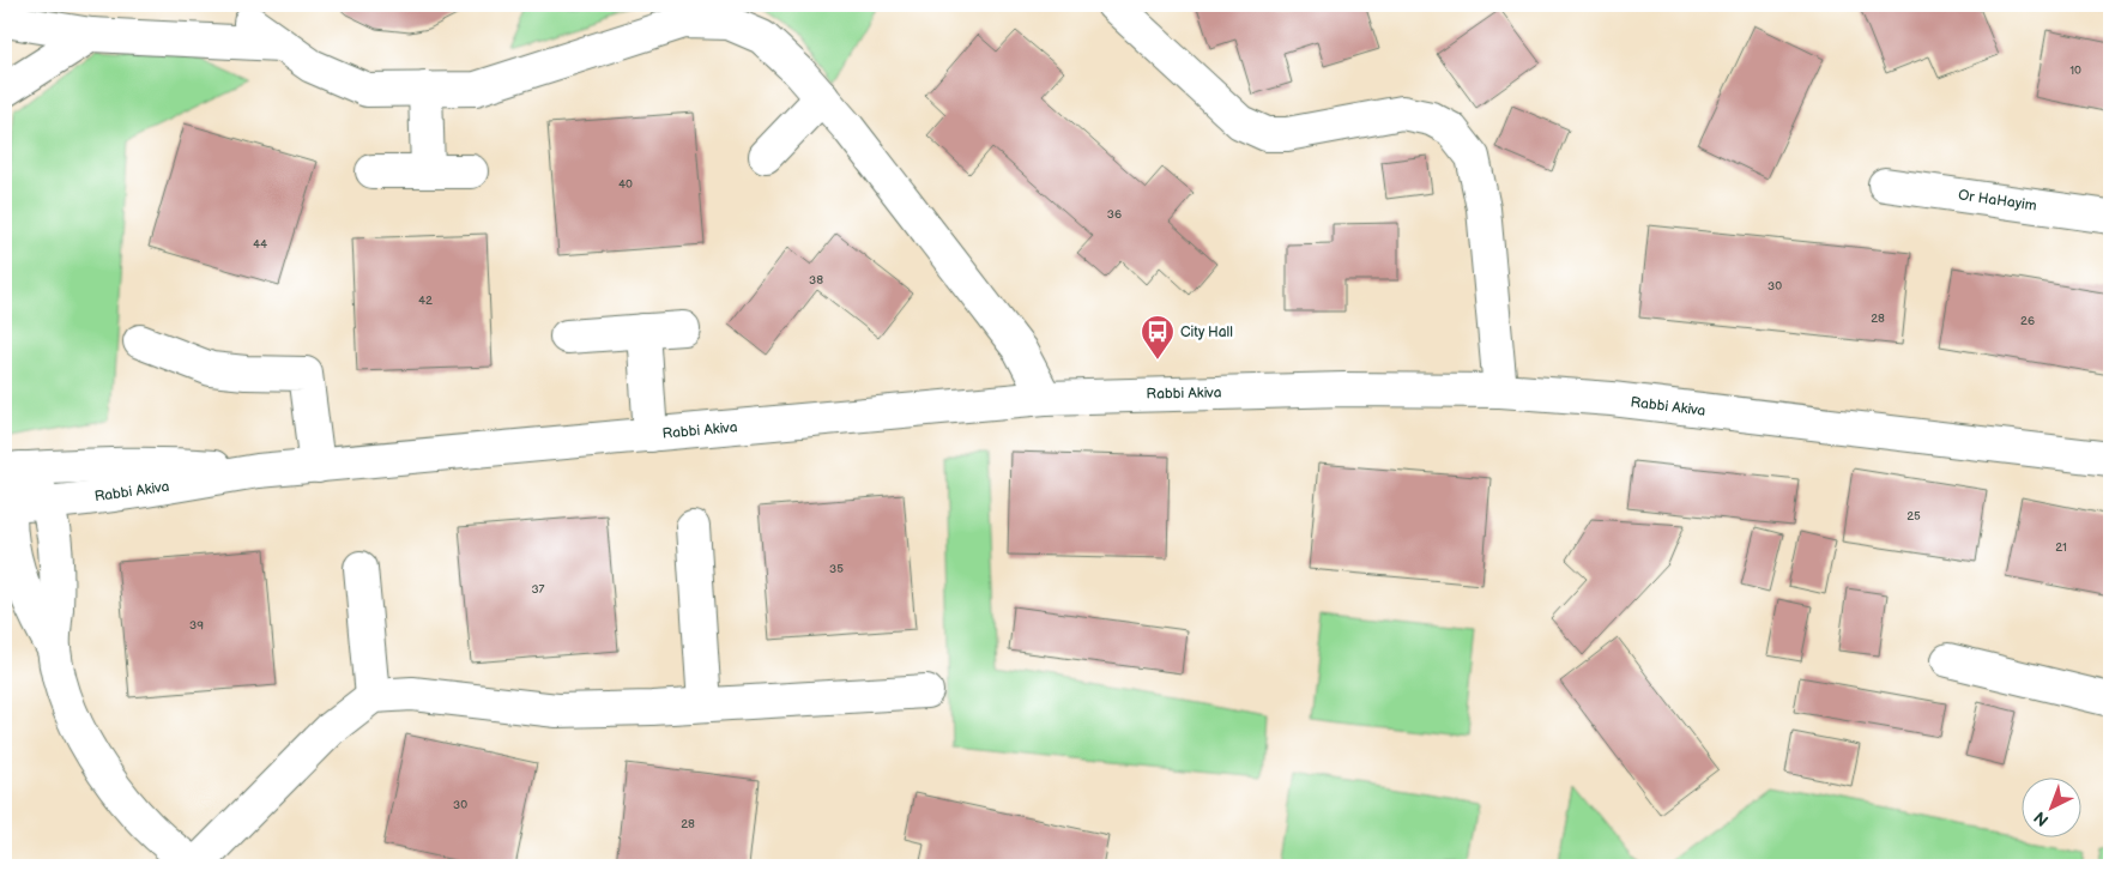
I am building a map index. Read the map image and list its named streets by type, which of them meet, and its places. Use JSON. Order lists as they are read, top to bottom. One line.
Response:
{"streets":{"street":["Or HaHayim","Rabbi Akiva"]},"places":{"bus stop":["City Hall"]},"house_numbers":["10","40","36","44","38","30","42","28","26","25","21","35","37","39","30","28"],"north":"bottom left"}
